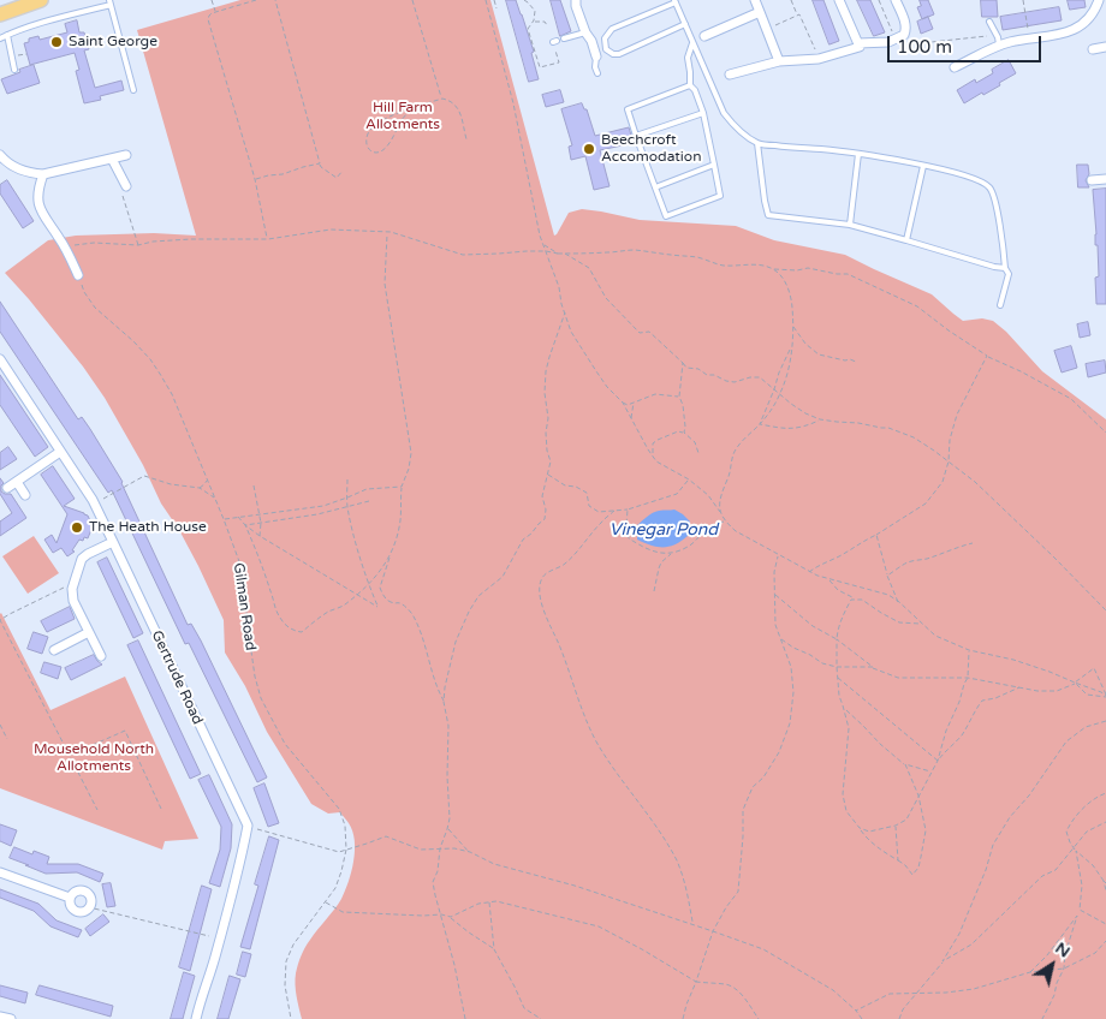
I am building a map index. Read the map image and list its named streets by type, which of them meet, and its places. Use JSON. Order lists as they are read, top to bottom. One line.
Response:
{"streets":{"street":["Gertrude Road"],"path":["Gilman Road"]},"water":["Vinegar Pond"],"parks":["Hill Farm Allotments","Mousehold North Allotments"],"places":["Saint George","Beechcroft Accomodation","The Heath House"],"scale_bar":"100 m","north":"top right"}
